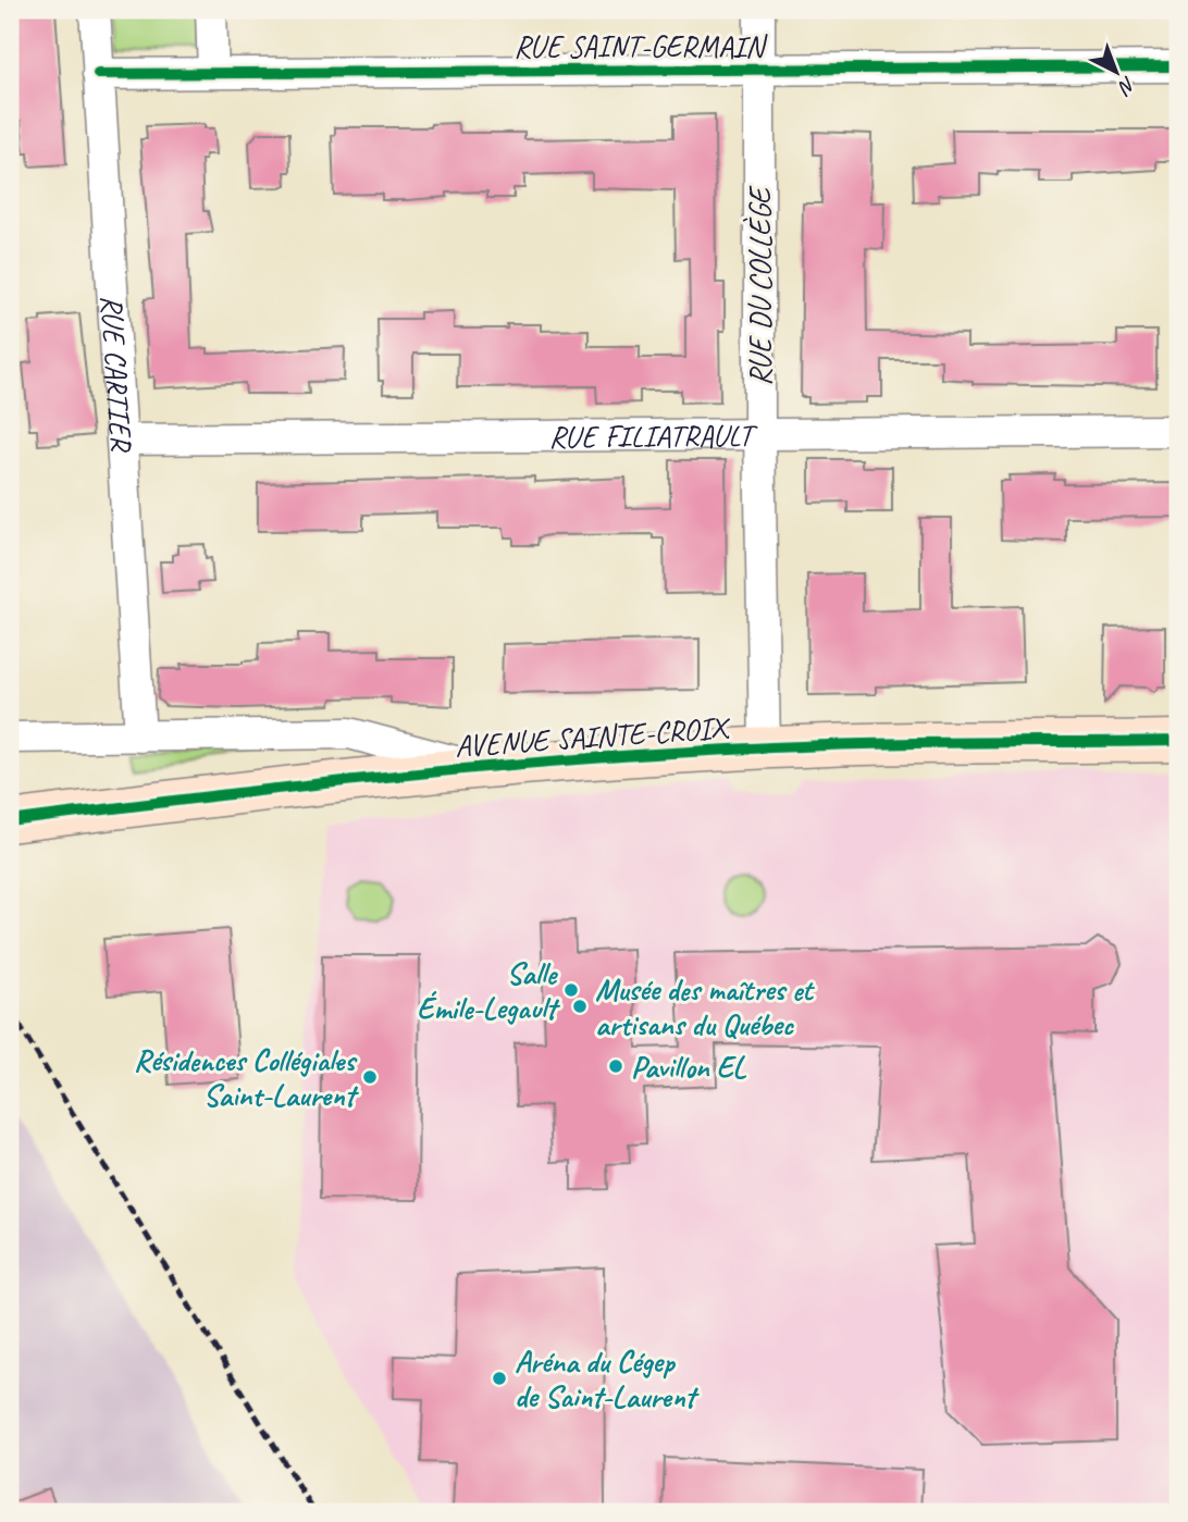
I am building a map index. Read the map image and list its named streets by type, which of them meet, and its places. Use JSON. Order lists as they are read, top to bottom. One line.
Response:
{"streets":{"main road":["AVENUE SAINTE-CROIX"],"street":["RUE SAINT-GERMAIN","RUE DU COLLÈGE","RUE CARTIER","RUE FILIATRAULT"]},"crossings":[["RUE SAINT-GERMAIN","RUE DU COLLÈGE"],["RUE SAINT-GERMAIN","RUE CARTIER"],["RUE DU COLLÈGE","RUE FILIATRAULT"],["RUE DU COLLÈGE","AVENUE SAINTE-CROIX"],["RUE CARTIER","RUE FILIATRAULT"],["RUE CARTIER","AVENUE SAINTE-CROIX"]],"places":["Salle Émile-Legault","Musée des maîtres et artisans du Québec","Pavillon EL","Résidences Collégiales Saint-Laurent","Aréna du Cégep de Saint-Laurent"],"north":"bottom right"}
